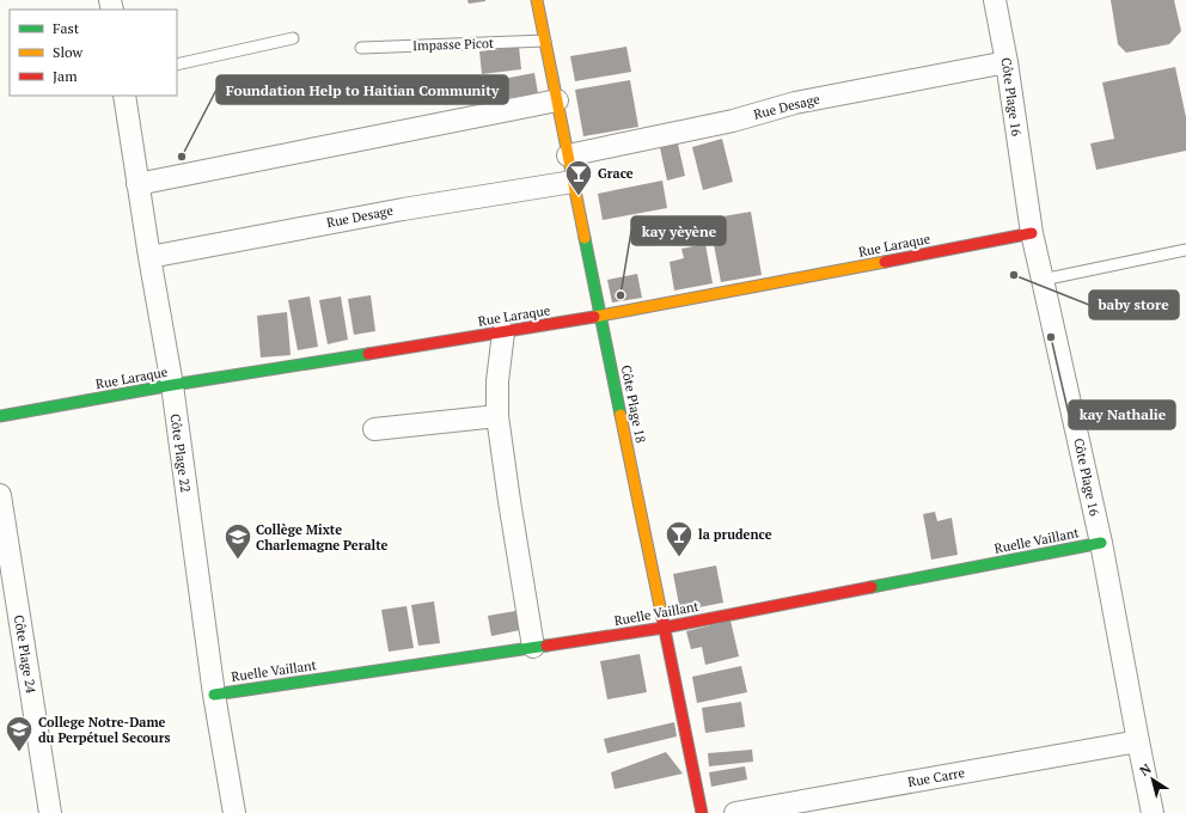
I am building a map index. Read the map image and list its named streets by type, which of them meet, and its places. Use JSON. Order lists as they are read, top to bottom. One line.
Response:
{"streets":{"street":["Côte Plage 16","Rue Desage","Rue Laraque","Côte Plage 18","Côte Plage 22","Ruelle Vaillant","Côte Plage 24","Rue Carre"],"lane":["Impasse Picot"]},"crossings":[["Impasse Picot","Côte Plage 18"],["Côte Plage 16","Rue Desage"],["Côte Plage 16","Rue Laraque"],["Côte Plage 16","Ruelle Vaillant"],["Côte Plage 16","Rue Carre"],["Rue Desage","Côte Plage 18"],["Rue Desage","Côte Plage 22"],["Rue Laraque","Côte Plage 18"],["Rue Laraque","Côte Plage 22"],["Côte Plage 18","Ruelle Vaillant"],["Côte Plage 22","Ruelle Vaillant"]],"places":{"other":["Foundation Help to Haitian Community","baby store","kay yèyène","kay Nathalie"],"bar":["Grace","la prudence"],"school or university":["Collège Mixte Charlemagne Peralte","College Notre-Dame du Perpétuel Secours"]},"legend":["Fast","Slow","Jam"],"north":"top left"}
